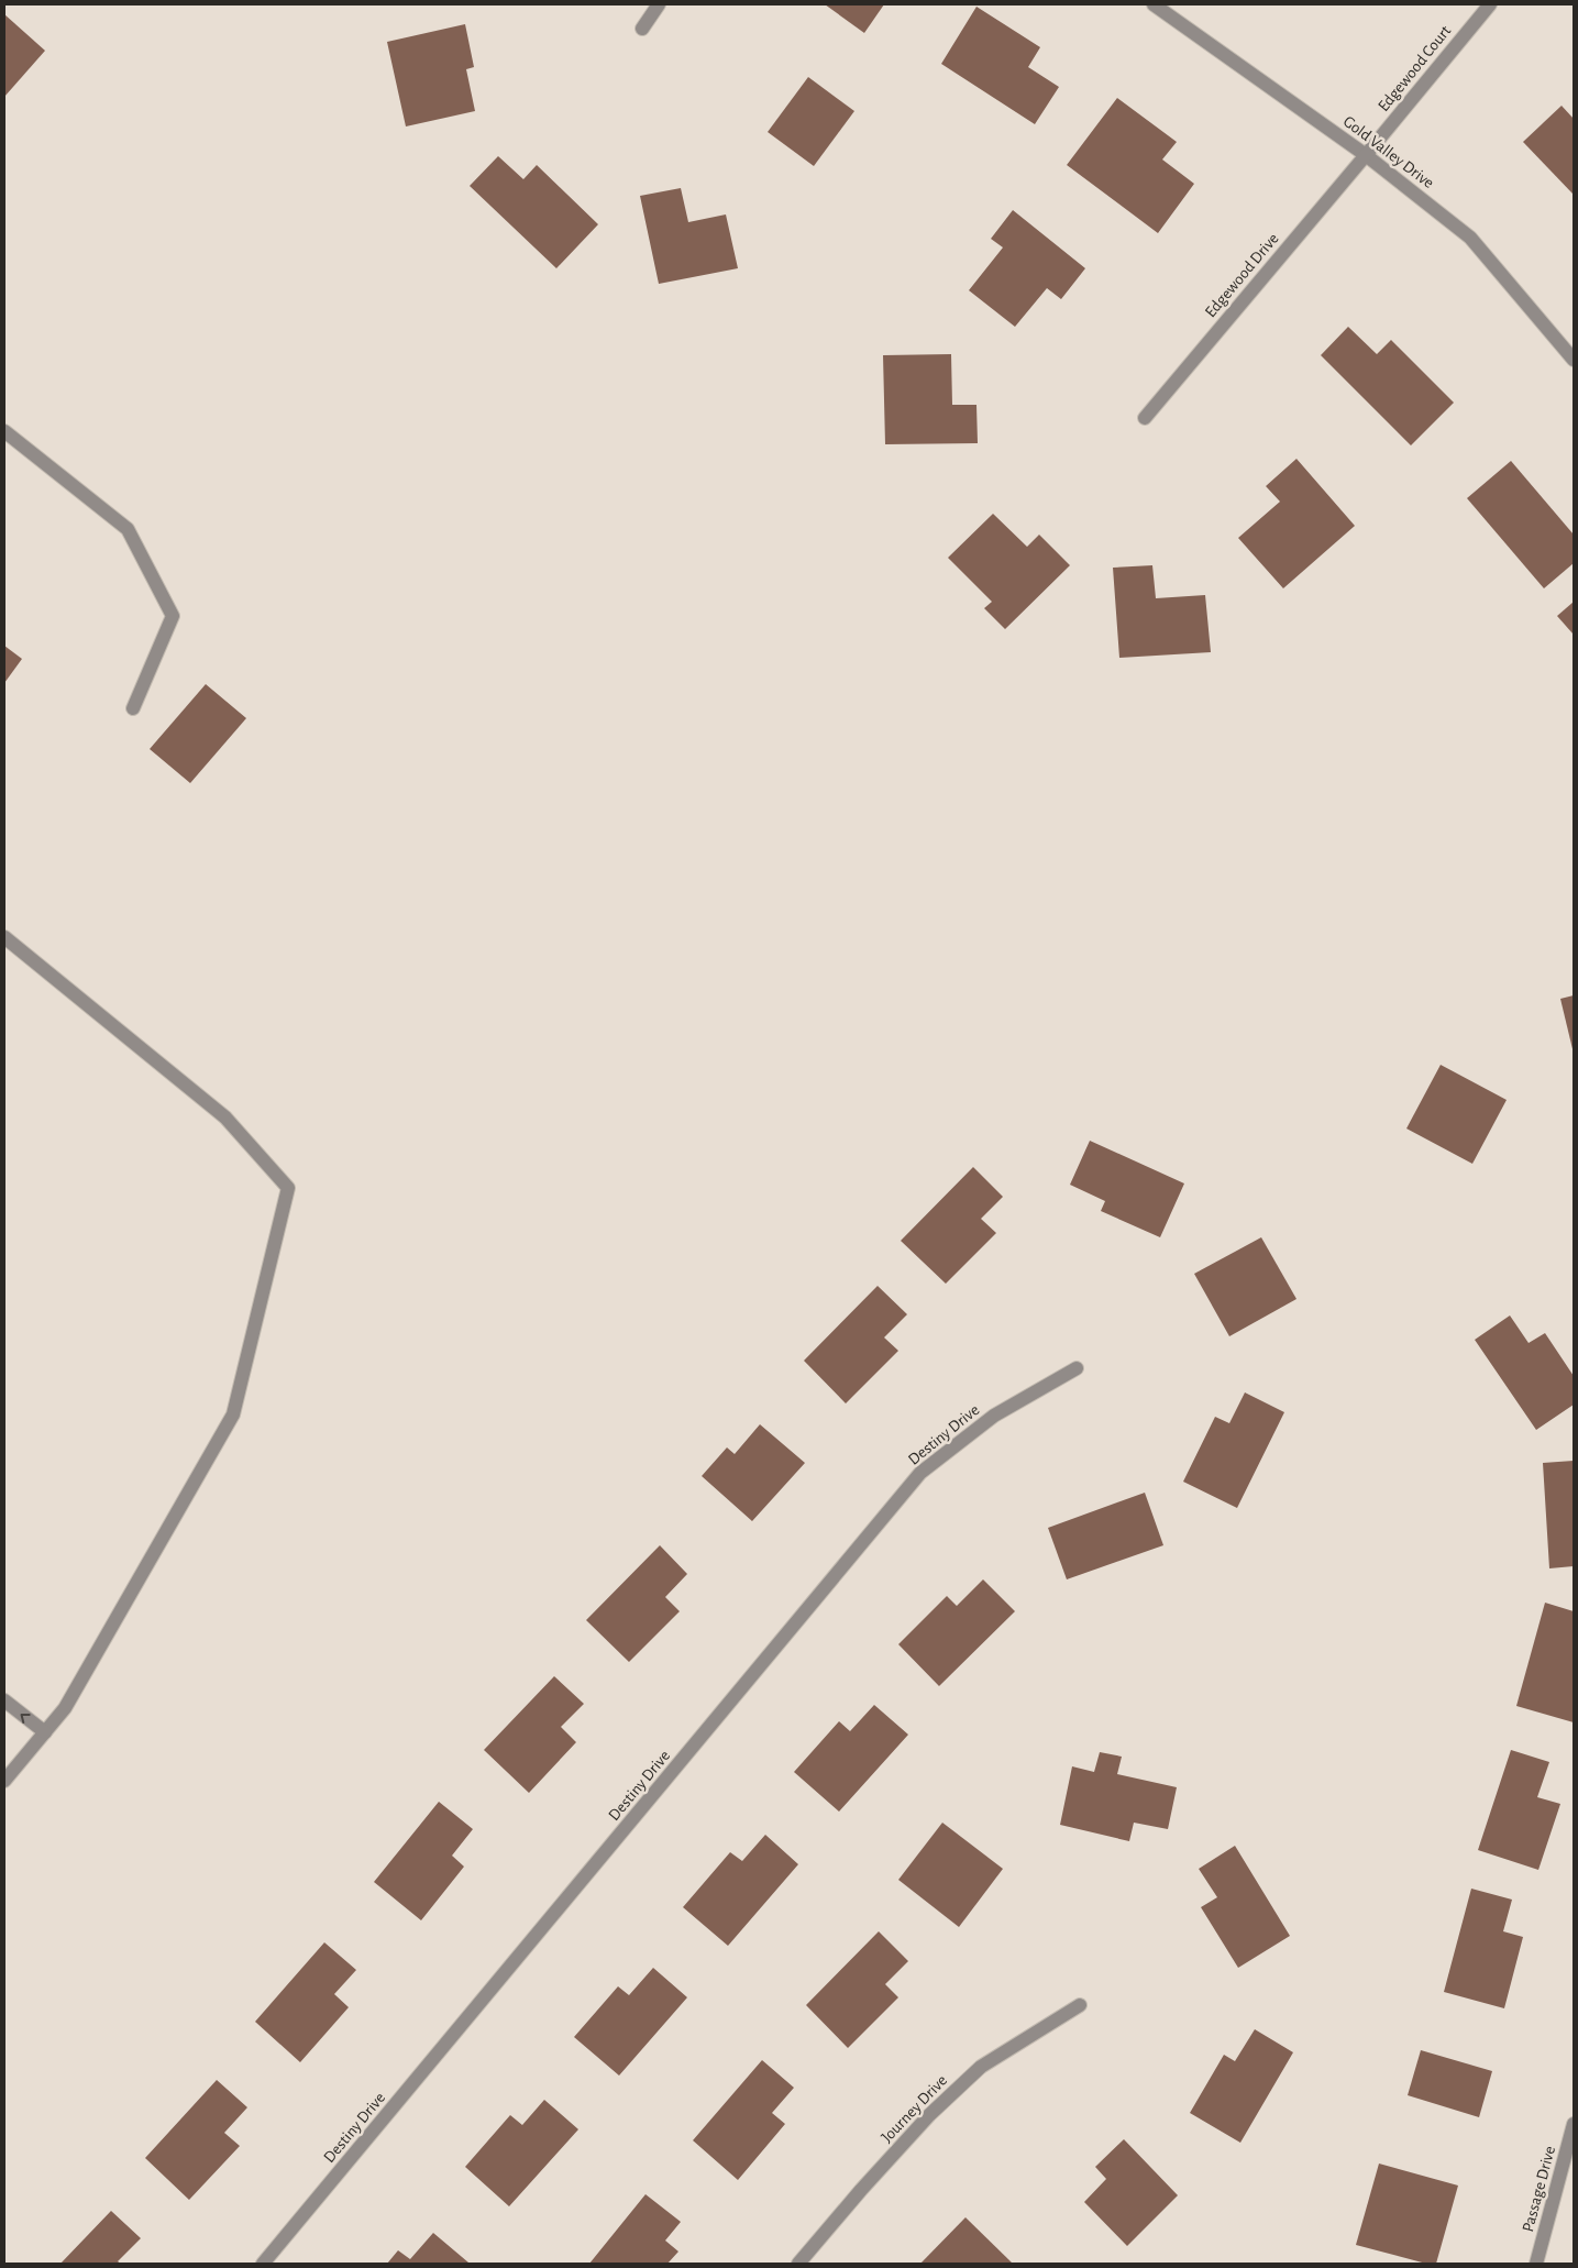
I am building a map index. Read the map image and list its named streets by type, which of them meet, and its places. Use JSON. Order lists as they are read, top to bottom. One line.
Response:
{"streets":{"street":["Edgewood Court","Gold Valley Drive","Edgewood Drive","Destiny Drive","Journey Drive","Passage Drive"]},"crossings":[["Edgewood Court","Gold Valley Drive"],["Edgewood Court","Edgewood Drive"],["Gold Valley Drive","Edgewood Drive"]]}
